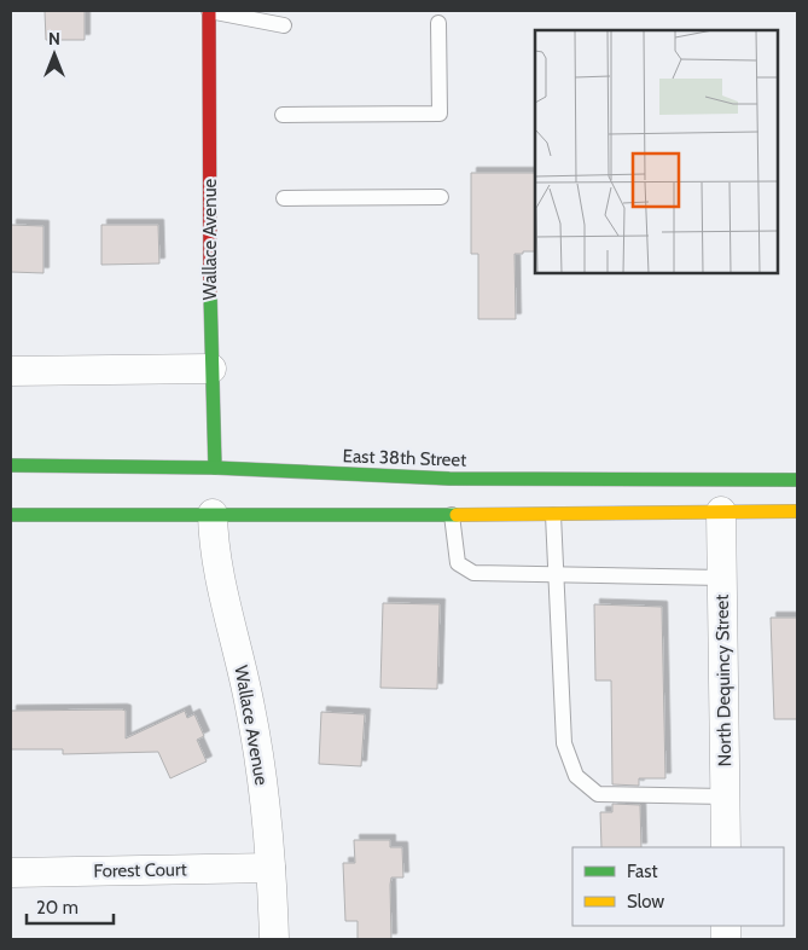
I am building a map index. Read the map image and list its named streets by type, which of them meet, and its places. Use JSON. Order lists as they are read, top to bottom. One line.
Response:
{"streets":{"main road":["Wallace Avenue","East 38th Street"],"street":["North Dequincy Street","Forest Court"]},"crossings":[["Wallace Avenue","East 38th Street"],["Wallace Avenue","Forest Court"]],"legend":["Fast","Slow"],"scale_bar":"20 m","north":"top"}
